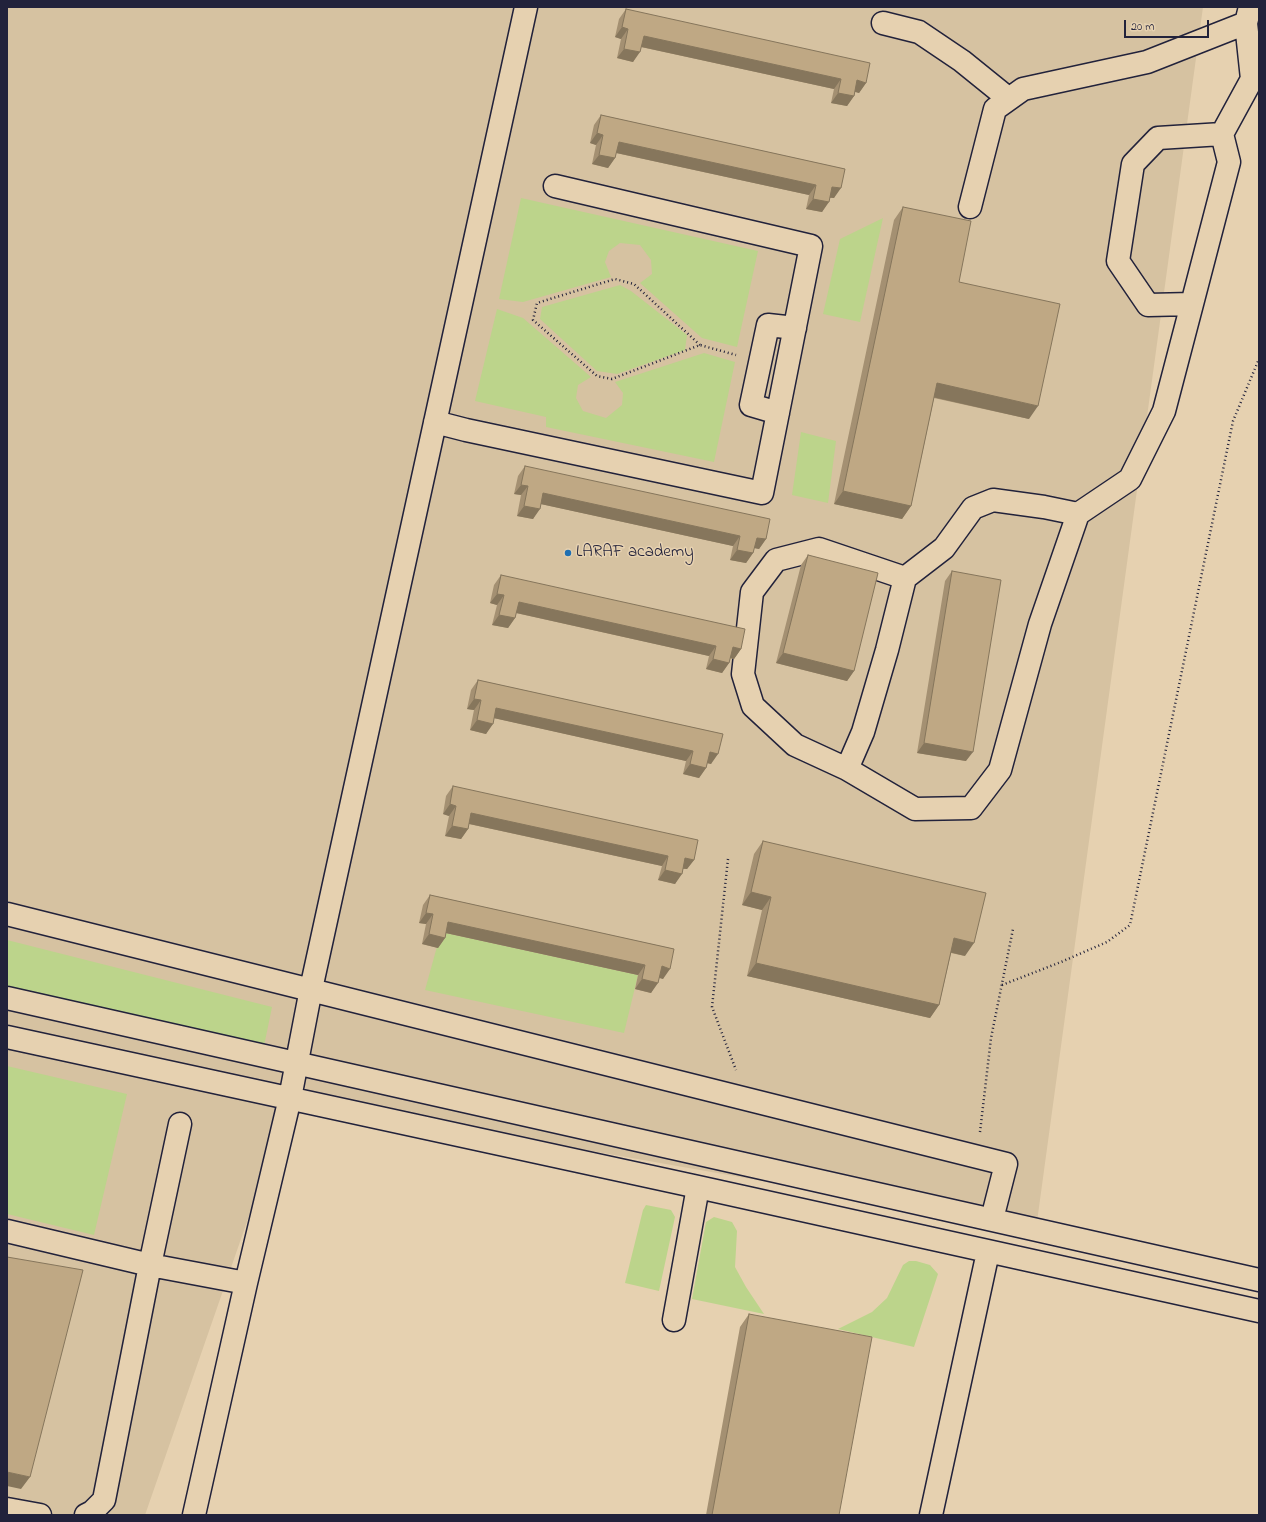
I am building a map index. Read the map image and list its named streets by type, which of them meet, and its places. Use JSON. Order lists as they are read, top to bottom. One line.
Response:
{"places":["LARAF academy"],"scale_bar":"20 m"}
